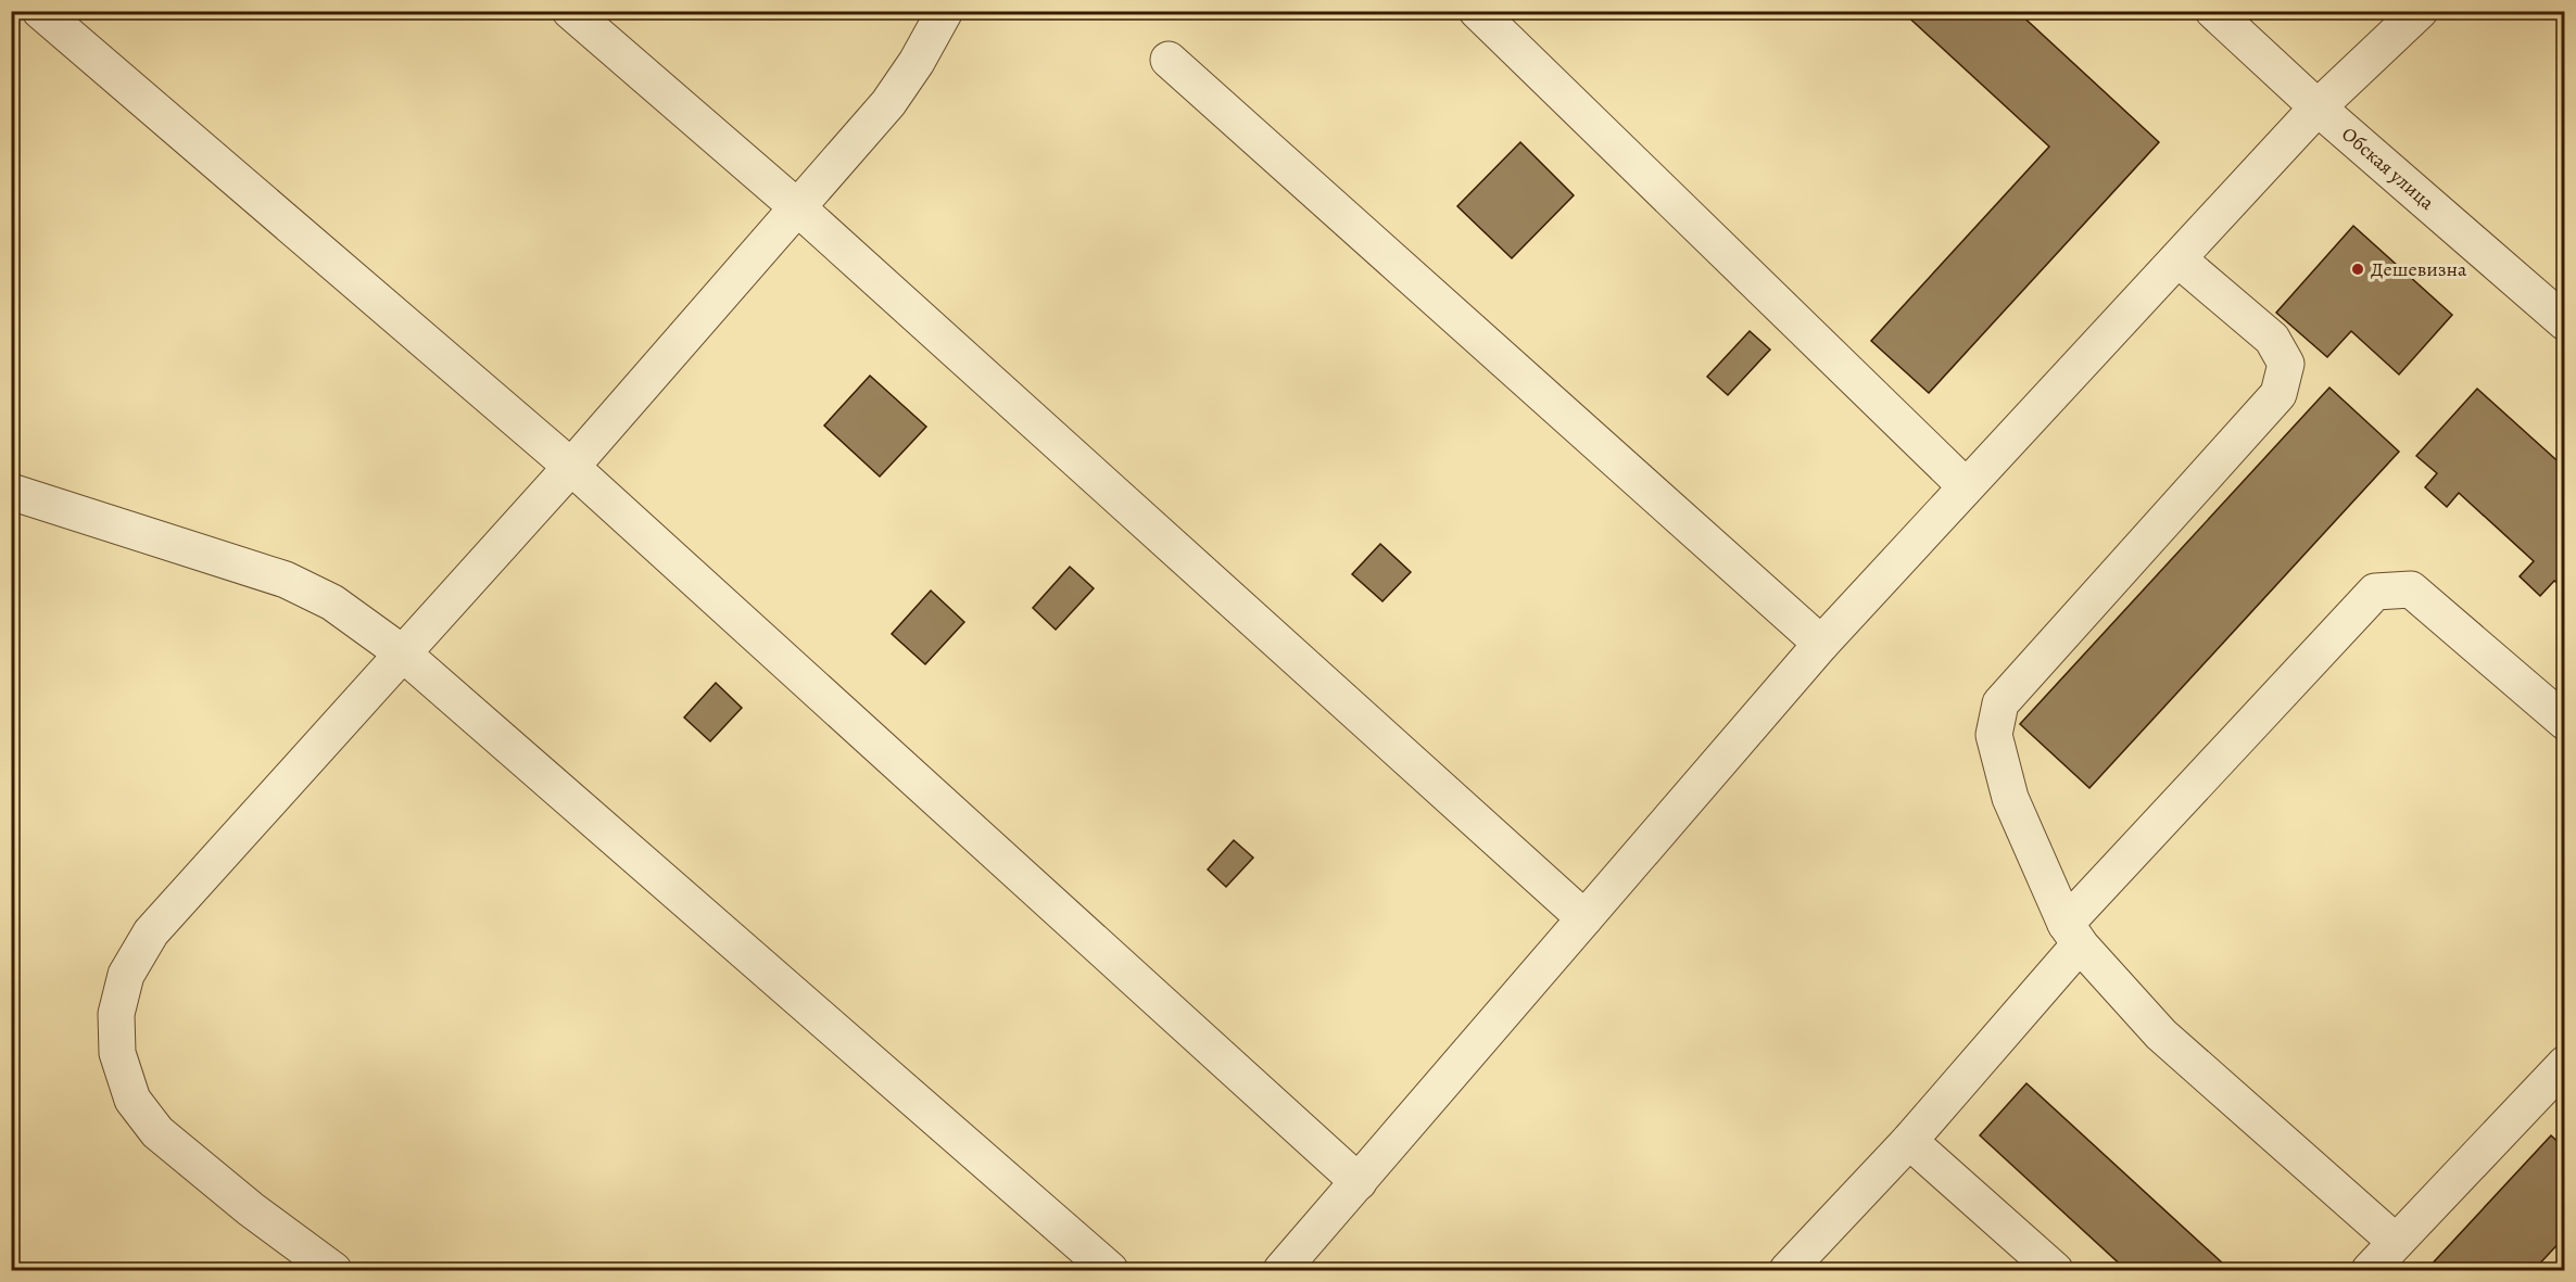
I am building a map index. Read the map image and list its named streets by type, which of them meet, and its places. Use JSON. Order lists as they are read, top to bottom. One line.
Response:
{"streets":{"street":["Обская улица"]},"places":["Дешевизна"]}
